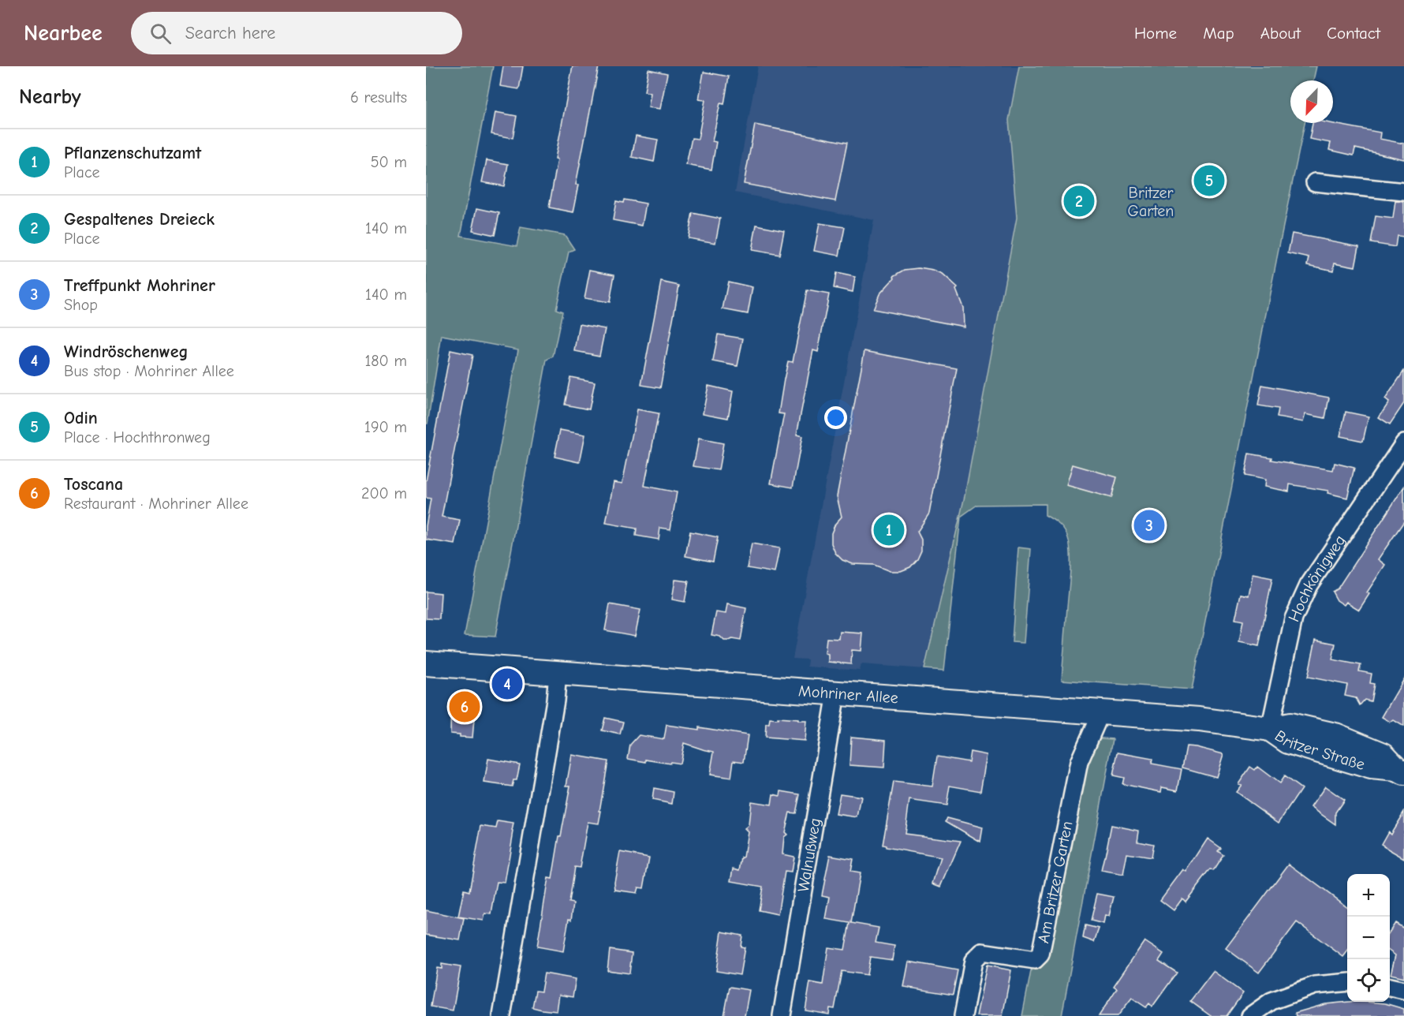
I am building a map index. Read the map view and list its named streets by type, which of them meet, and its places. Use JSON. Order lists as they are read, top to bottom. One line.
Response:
{"streets":{"main road":["Mohriner Allee","Britzer Straße"],"street":["Hochkönigweg","Walnußweg","Am Britzer Garten"]},"crossings":[["Hochkönigweg","Mohriner Allee"],["Hochkönigweg","Britzer Straße"],["Mohriner Allee","Britzer Straße"],["Mohriner Allee","Walnußweg"],["Mohriner Allee","Am Britzer Garten"]],"parks":["Britzer Garten"],"north":"bottom left","page":{"header":"Nearbee","search":"Search here","nav":["Home","Map","About","Contact"],"heading":["Nearby","6 results"],"list":[{"mark":"1","name":"Pflanzenschutzamt","note":"Place","value":"50 m"},{"mark":"2","name":"Gespaltenes Dreieck","note":"Place","value":"140 m"},{"mark":"3","name":"Treffpunkt Mohriner","note":"Shop","value":"140 m"},{"mark":"4","name":"Windröschenweg","note":"Bus stop · Mohriner Allee","value":"180 m"},{"mark":"5","name":"Odin","note":"Place · Hochthronweg","value":"190 m"},{"mark":"6","name":"Toscana","note":"Restaurant · Mohriner Allee","value":"200 m"}],"pins":["5","2","3","1","4","6"],"map_buttons":["+","−"]}}
